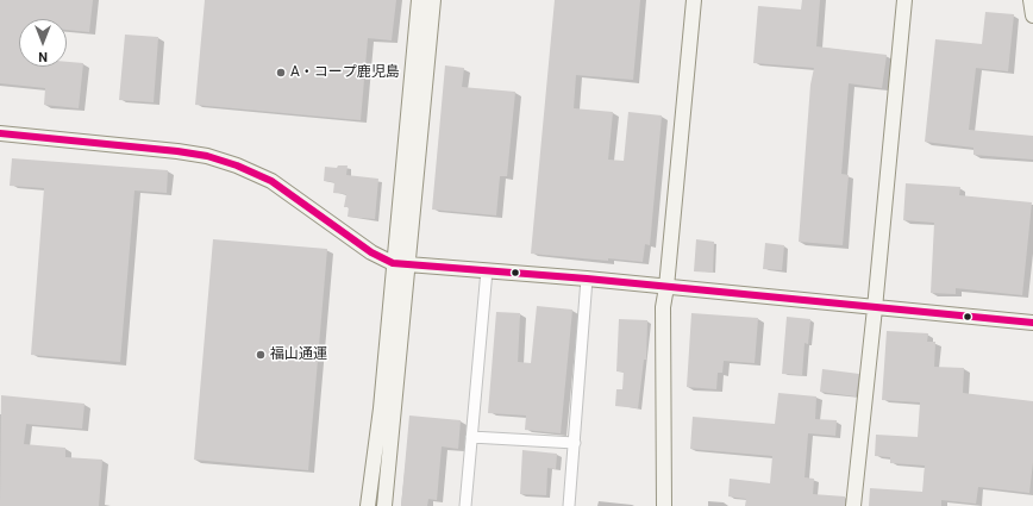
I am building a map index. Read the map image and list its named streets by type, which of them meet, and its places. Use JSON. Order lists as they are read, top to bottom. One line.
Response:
{"places":["A・コープ鹿児島","福山通運"],"north":"bottom"}
